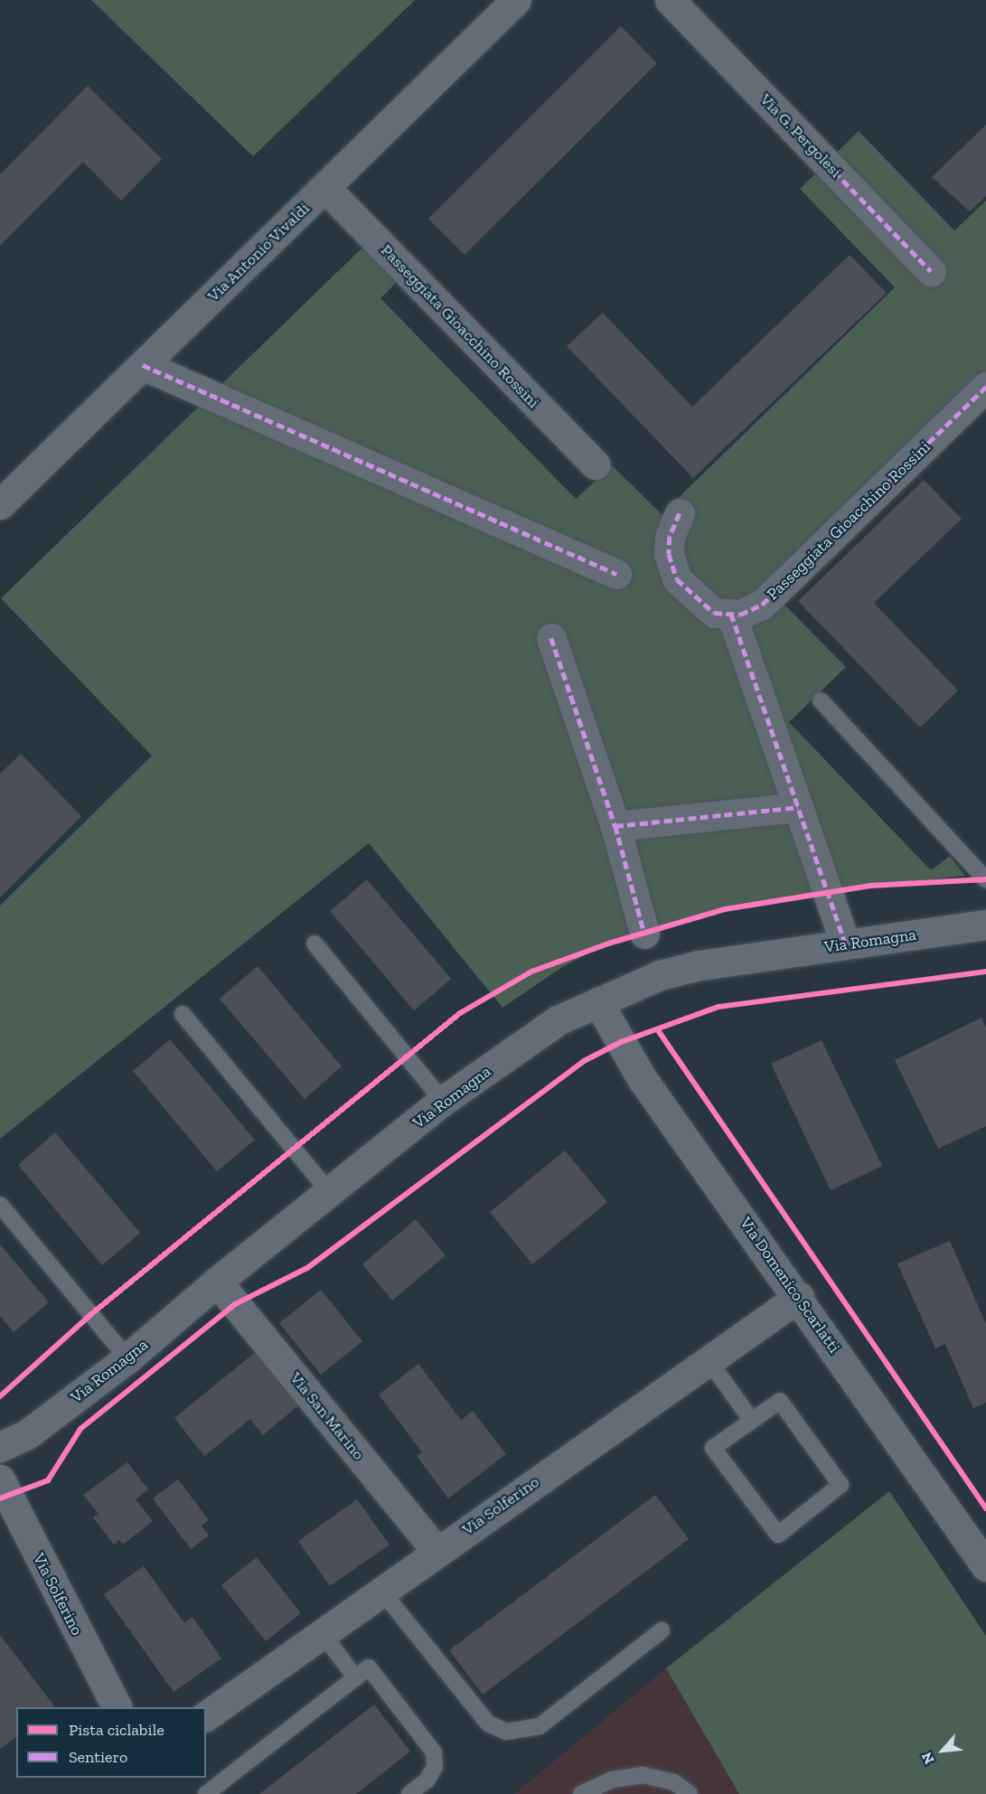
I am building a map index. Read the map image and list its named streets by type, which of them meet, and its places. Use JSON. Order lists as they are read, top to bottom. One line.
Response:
{"streets":{"street":["Via G. Pergolesi","Via Antonio Vivaldi","Passeggiata Gioacchino Rossini","Via Romagna","Via Domenico Scarlatti","Via San Marino","Via Solferino"]},"crossings":[["Via Antonio Vivaldi","Passeggiata Gioacchino Rossini"],["Via Romagna","Via Domenico Scarlatti"],["Via Romagna","Via San Marino"],["Via Domenico Scarlatti","Via Solferino"],["Via San Marino","Via Solferino"]],"legend":["Pista ciclabile","Sentiero"],"north":"bottom left"}
